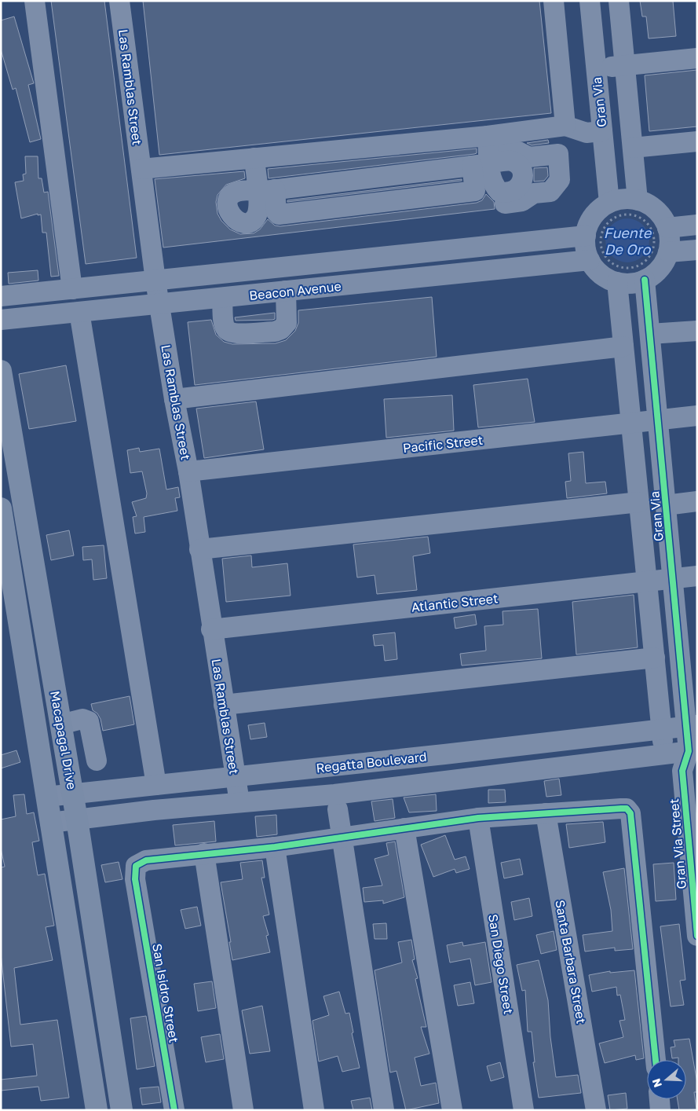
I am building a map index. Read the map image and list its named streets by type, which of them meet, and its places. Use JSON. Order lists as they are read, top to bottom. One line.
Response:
{"streets":{"main road":["Macapagal Drive"],"street":["Las Ramblas Street","Gran Via","Beacon Avenue","Pacific Street","Atlantic Street","Regatta Boulevard","Gran Via Street","Santa Barbara Street","San Diego Street","San Isidro Street"]},"crossings":[["Las Ramblas Street","Beacon Avenue"],["Las Ramblas Street","Pacific Street"],["Las Ramblas Street","Atlantic Street"],["Las Ramblas Street","Regatta Boulevard"],["Gran Via","Pacific Street"],["Gran Via","Atlantic Street"],["Gran Via","Regatta Boulevard"],["Gran Via","Gran Via Street"],["Macapagal Drive","Regatta Boulevard"]],"water":["Fuente De Oro"],"north":"left"}
